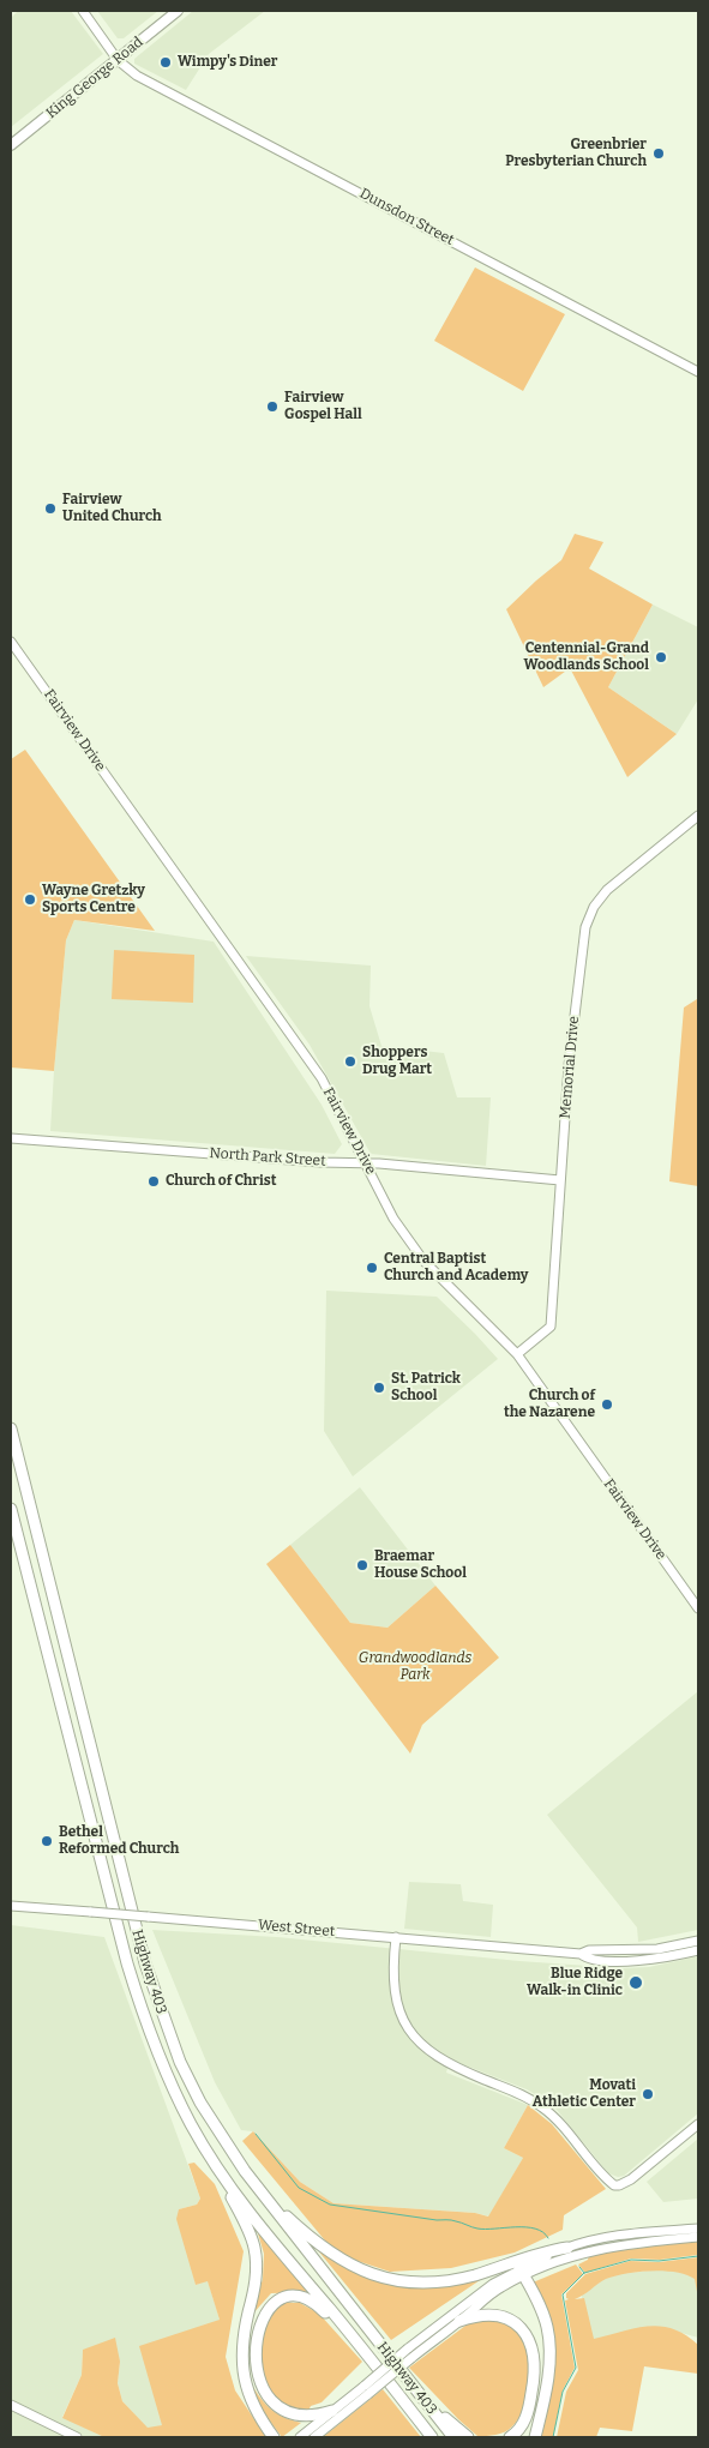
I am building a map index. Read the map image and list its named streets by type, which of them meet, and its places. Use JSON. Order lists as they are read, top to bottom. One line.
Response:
{"streets":{"highway":["Highway 403"],"main road":["King George Road","Dunsdon Street","Fairview Drive","Memorial Drive","North Park Street","West Street"]},"crossings":[["King George Road","Dunsdon Street"],["Fairview Drive","Memorial Drive"],["Fairview Drive","North Park Street"],["Memorial Drive","North Park Street"]],"parks":["Grandwoodlands Park"],"places":["Wimpy's Diner","Greenbrier Presbyterian Church","Fairview Gospel Hall","Fairview United Church","Centennial-Grand Woodlands School","Wayne Gretzky Sports Centre","Shoppers Drug Mart","Church of Christ","Central Baptist Church and Academy","St. Patrick School","Church of the Nazarene","Braemar House School","Bethel Reformed Church","Blue Ridge Walk-in Clinic","Movati Athletic Center"]}
